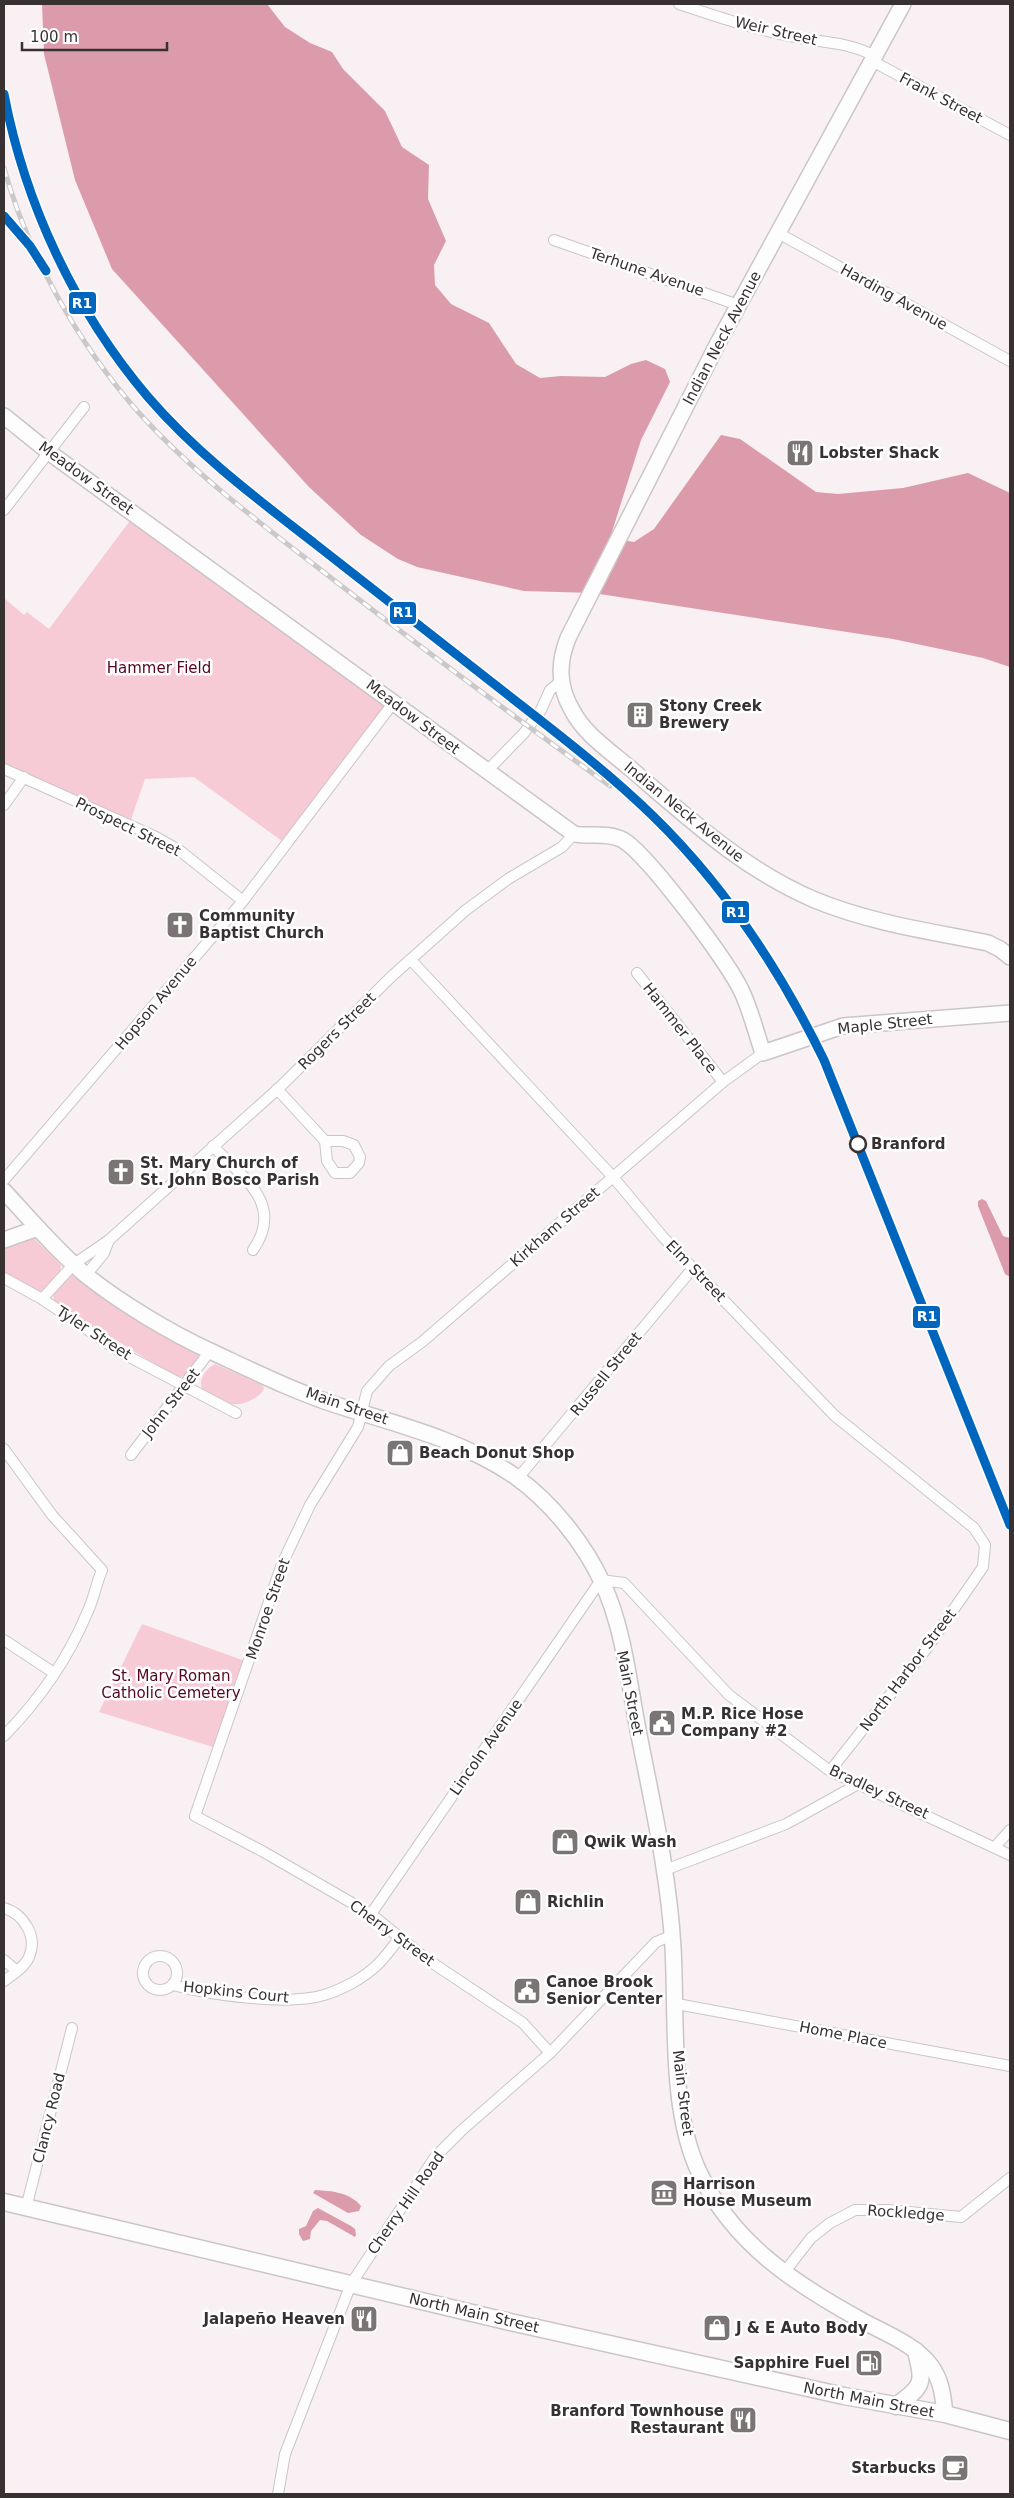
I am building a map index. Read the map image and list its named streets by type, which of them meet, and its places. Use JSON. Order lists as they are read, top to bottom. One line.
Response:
{"streets":{"main road":["North Main Street"],"street":["Weir Street","Frank Street","Terhune Avenue","Harding Avenue","Indian Neck Avenue","Meadow Street","Prospect Street","Hopson Avenue","Maple Street","Hammer Place","Rogers Street","Kirkham Street","Elm Street","Tyler Street","Russell Street","John Street","Main Street","Monroe Street","North Harbor Street","Lincoln Avenue","Bradley Street","Cherry Street","Hopkins Court","Home Place","Clancy Road","Cherry Hill Road","Rockledge"]},"crossings":[["Weir Street","Frank Street"],["Weir Street","Indian Neck Avenue"],["Frank Street","Indian Neck Avenue"],["Terhune Avenue","Indian Neck Avenue"],["Harding Avenue","Indian Neck Avenue"],["Meadow Street","Hopson Avenue"],["Meadow Street","Rogers Street"],["Prospect Street","Hopson Avenue"],["Maple Street","Kirkham Street"],["Hammer Place","Kirkham Street"],["Rogers Street","Elm Street"],["Rogers Street","Tyler Street"],["Rogers Street","Main Street"],["Kirkham Street","Elm Street"],["Kirkham Street","Main Street"],["Kirkham Street","Monroe Street"],["Elm Street","Russell Street"],["Elm Street","North Harbor Street"],["Tyler Street","John Street"],["Russell Street","Main Street"],["John Street","Main Street"],["Main Street","Monroe Street"],["Main Street","Lincoln Avenue"],["Main Street","Bradley Street"],["Main Street","Home Place"],["Main Street","Cherry Hill Road"],["Main Street","Rockledge"],["Main Street","North Main Street"],["Monroe Street","Cherry Street"],["North Harbor Street","Bradley Street"],["Lincoln Avenue","Bradley Street"],["Lincoln Avenue","Cherry Street"],["Cherry Street","Hopkins Court"],["Cherry Street","Cherry Hill Road"],["Clancy Road","North Main Street"],["Cherry Hill Road","North Main Street"]],"parks":["Hammer Field","St. Mary Roman Catholic Cemetery"],"places":{"restaurant":["Lobster Shack","Jalapeño Heaven","Branford Townhouse Restaurant"],"building":["Stony Creek Brewery"],"church":["Community Baptist Church","St. Mary Church of St. John Bosco Parish"],"other":["Branford"],"shop":["Beach Donut Shop","Qwik Wash","Richlin","J & E Auto Body"],"public building":["M.P. Rice Hose Company #2","Canoe Brook Senior Center"],"museum":["Harrison House Museum"],"fuel station":["Sapphire Fuel"],"cafe":["Starbucks"]},"lines":["transit line R1"],"scale_bar":"100 m"}
